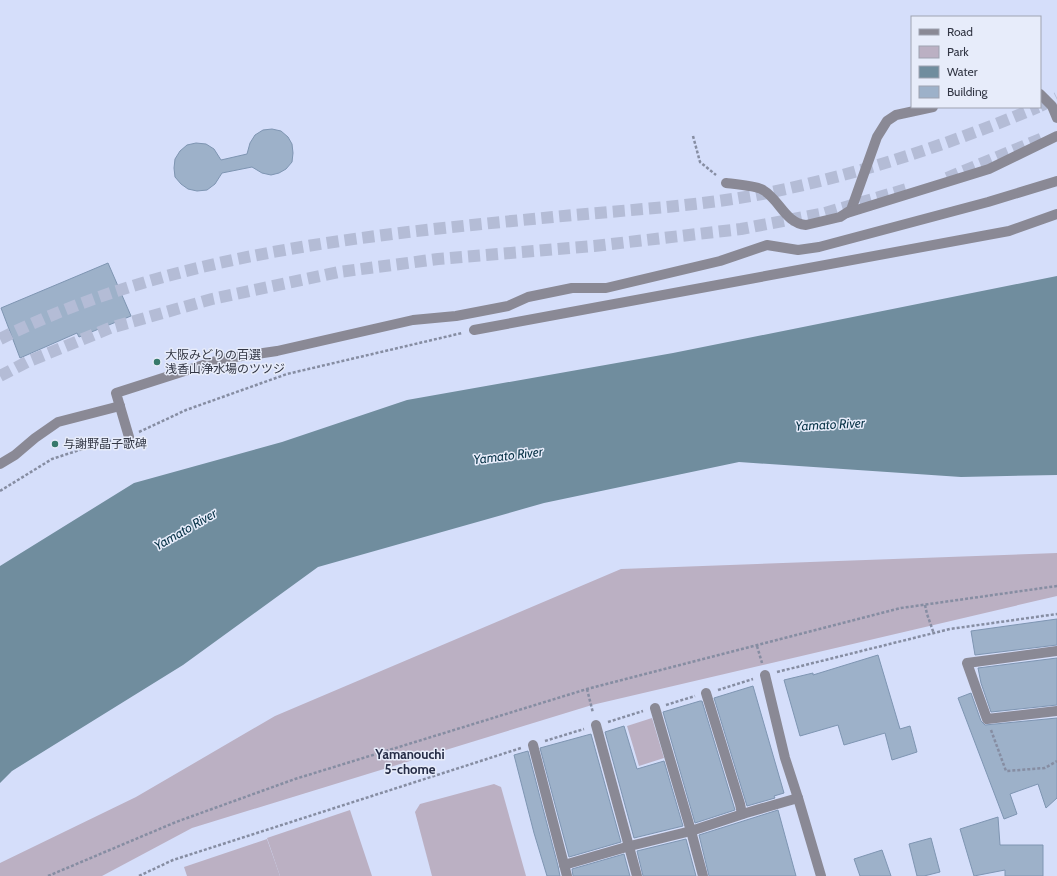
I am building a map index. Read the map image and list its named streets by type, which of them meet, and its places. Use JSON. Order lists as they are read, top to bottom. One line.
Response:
{"districts":["Yamanouchi 5-chome"],"water":["Yamato River"],"places":["大阪みどりの百選 浅香山浄水場のツツジ","与謝野晶子歌碑"],"legend":["Road","Park","Water","Building"]}
